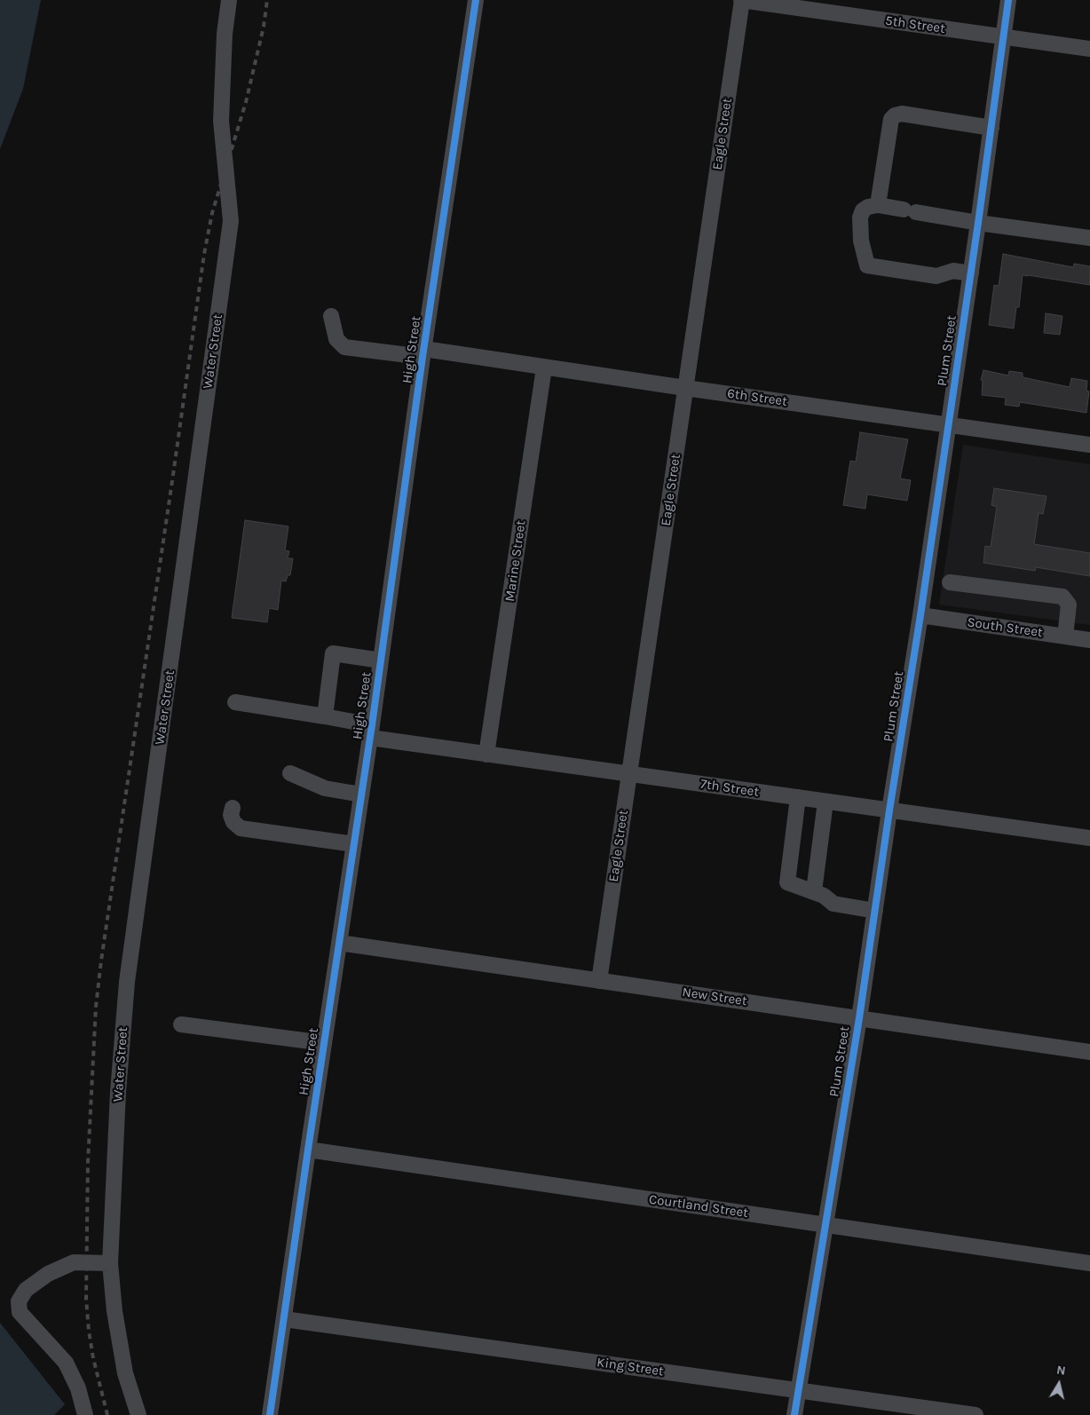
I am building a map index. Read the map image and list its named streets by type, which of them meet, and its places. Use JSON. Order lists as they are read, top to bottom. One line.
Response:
{"streets":{"street":["5th Street","Eagle Street","High Street","Plum Street","Water Street","6th Street","Marine Street","South Street","7th Street","New Street","Courtland Street","King Street"]},"crossings":[["5th Street","Eagle Street"],["5th Street","Plum Street"],["Eagle Street","6th Street"],["Eagle Street","7th Street"],["Eagle Street","New Street"],["High Street","6th Street"],["High Street","7th Street"],["High Street","New Street"],["High Street","Courtland Street"],["High Street","King Street"],["Plum Street","6th Street"],["Plum Street","South Street"],["Plum Street","7th Street"],["Plum Street","New Street"],["Plum Street","Courtland Street"],["Plum Street","King Street"],["6th Street","Marine Street"],["Marine Street","7th Street"]],"north":"top"}
